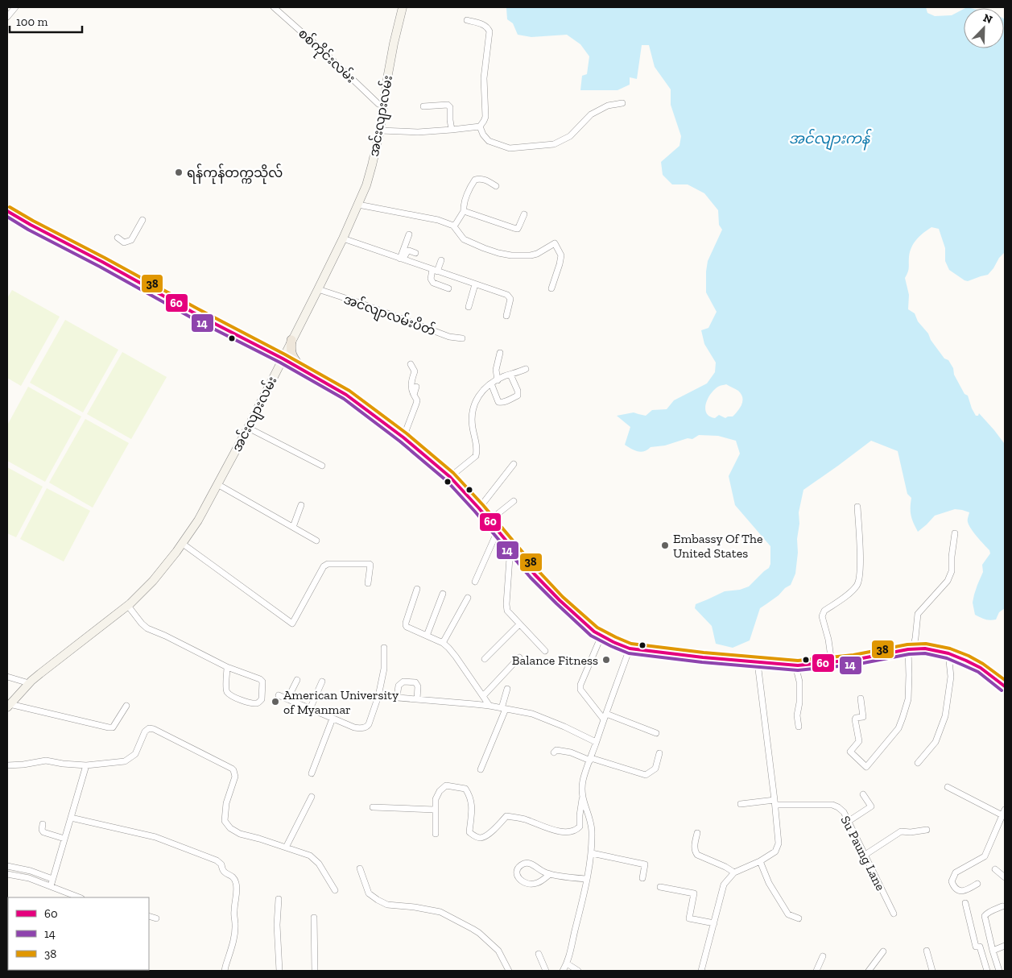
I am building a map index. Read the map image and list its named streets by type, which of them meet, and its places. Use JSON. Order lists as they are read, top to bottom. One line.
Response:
{"streets":{"main road":["အင်းလျားလမ်း"],"street":["စစ်ကိုင်းလမ်း","အင်လျာလမ်းပိတ်","Su Paung Lane"]},"crossings":[["အင်းလျားလမ်း","အင်လျာလမ်းပိတ်"]],"water":["အင်လျားကန်"],"places":["ရန်ကုန်တက္ကသိုလ်","Embassy Of The United States","Balance Fitness","American University of Myanmar"],"lines":["transit line 38","transit line 60","transit line 14"],"legend":["60","14","38"],"scale_bar":"100 m","north":"top right"}
